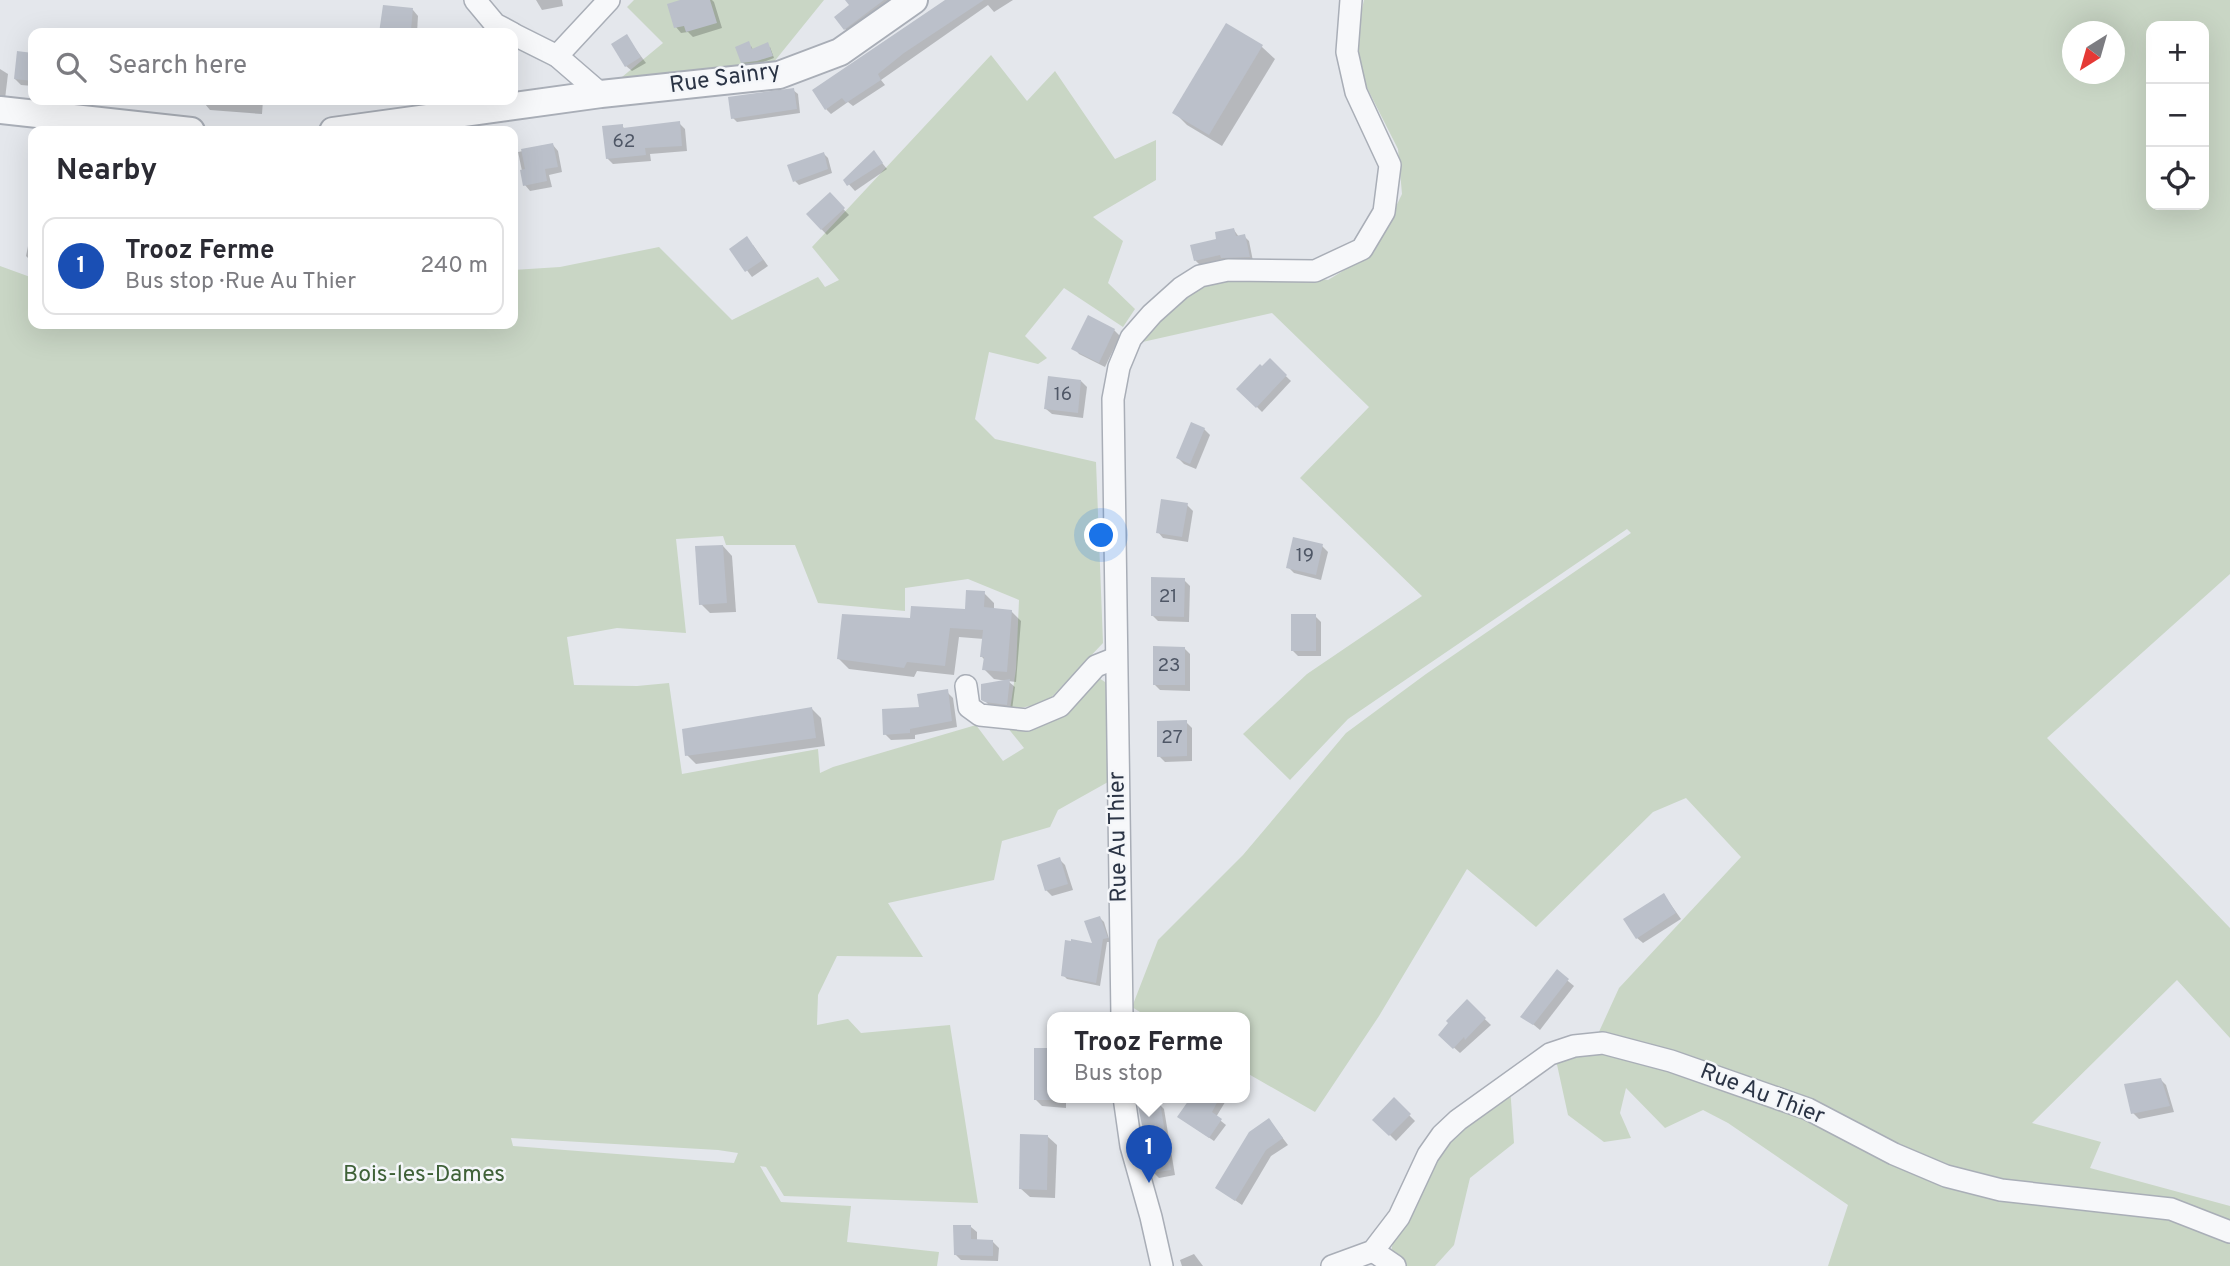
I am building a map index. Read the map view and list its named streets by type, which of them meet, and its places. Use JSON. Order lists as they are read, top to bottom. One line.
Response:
{"streets":{"street":["Rue Sainry","Rue Au Thier"]},"parks":["Bois-les-Dames"],"house_numbers":["62","16","19","21","23","27"],"north":"bottom left","page":{"map_buttons":["+","−"],"search":"Search here","heading":"Nearby","list":[{"mark":"1","name":"Trooz Ferme","note":"Bus stop · Rue Au Thier","value":"240 m"}],"popup":["Trooz Ferme","Bus stop"],"pins":"1"}}
